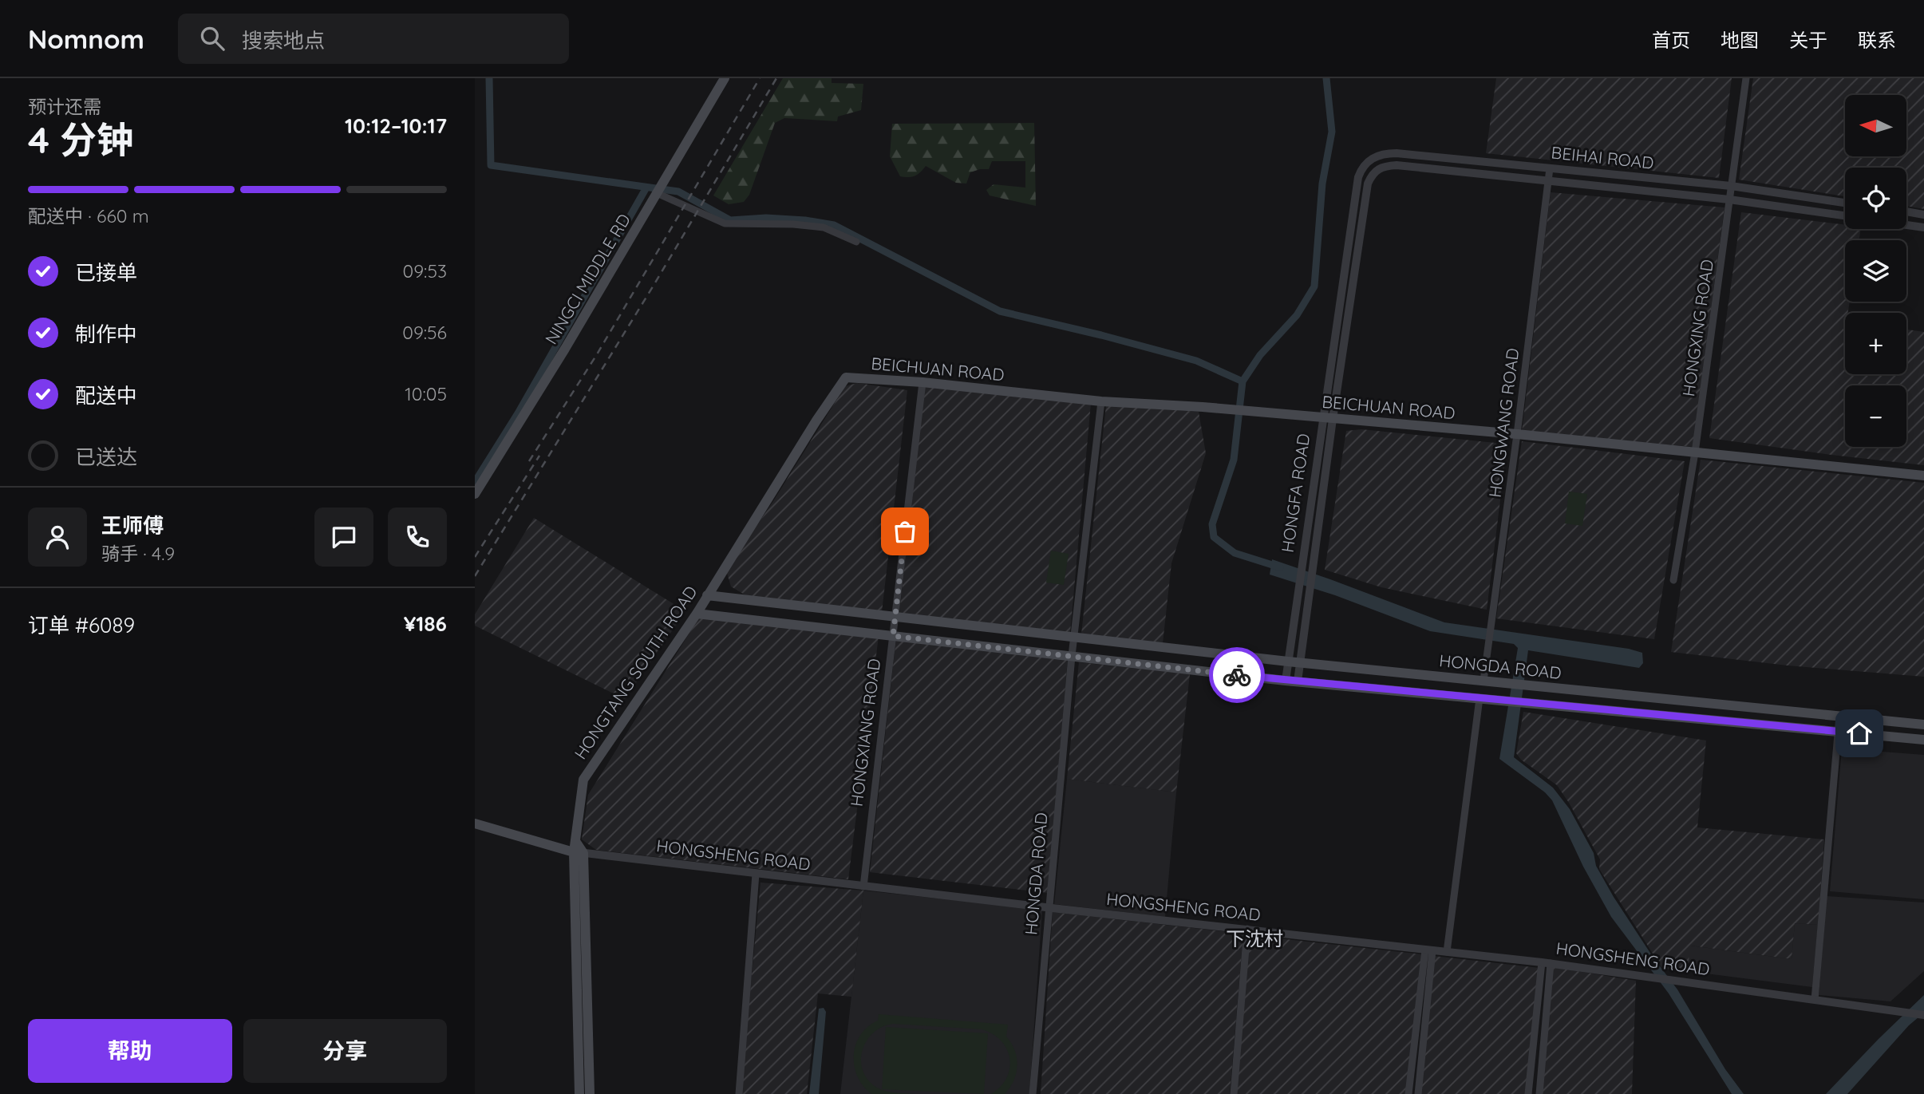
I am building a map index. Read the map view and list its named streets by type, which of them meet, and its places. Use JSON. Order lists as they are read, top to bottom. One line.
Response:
{"streets":{"main road":["NINGCI MIDDLE RD","BEICHUAN ROAD","HONGDA ROAD","HONGTANG SOUTH ROAD","HONGSHENG ROAD"],"street":["BEIHAI ROAD","HONGXING ROAD","HONGWANG ROAD","HONGFA ROAD","HONGXIANG ROAD"]},"crossings":[["BEIHAI ROAD","HONGXING ROAD"],["BEIHAI ROAD","HONGWANG ROAD"],["BEIHAI ROAD","HONGFA ROAD"],["HONGXING ROAD","BEICHUAN ROAD"],["BEICHUAN ROAD","HONGWANG ROAD"],["BEICHUAN ROAD","HONGFA ROAD"],["BEICHUAN ROAD","HONGDA ROAD"],["BEICHUAN ROAD","HONGTANG SOUTH ROAD"],["BEICHUAN ROAD","HONGXIANG ROAD"],["HONGWANG ROAD","HONGDA ROAD"],["HONGFA ROAD","HONGDA ROAD"],["HONGDA ROAD","HONGTANG SOUTH ROAD"],["HONGDA ROAD","HONGXIANG ROAD"],["HONGDA ROAD","HONGSHENG ROAD"],["HONGTANG SOUTH ROAD","HONGSHENG ROAD"],["HONGXIANG ROAD","HONGSHENG ROAD"]],"districts":["下沈村"],"north":"left","page":{"header":"Nomnom","search":"搜索地点","nav":["首页","地图","关于","联系"],"heading":["4 分钟","预计还需","10:12–10:17"],"panel":["王师傅","骑手 · 4.9","订单 #6089","¥186"],"map_buttons":["+","−"],"bar":"配送中 · 660 m","list":[["已接单","09:53"],["制作中","09:56"],["配送中","10:05"],"已送达"],"buttons":["帮助","分享"]}}
